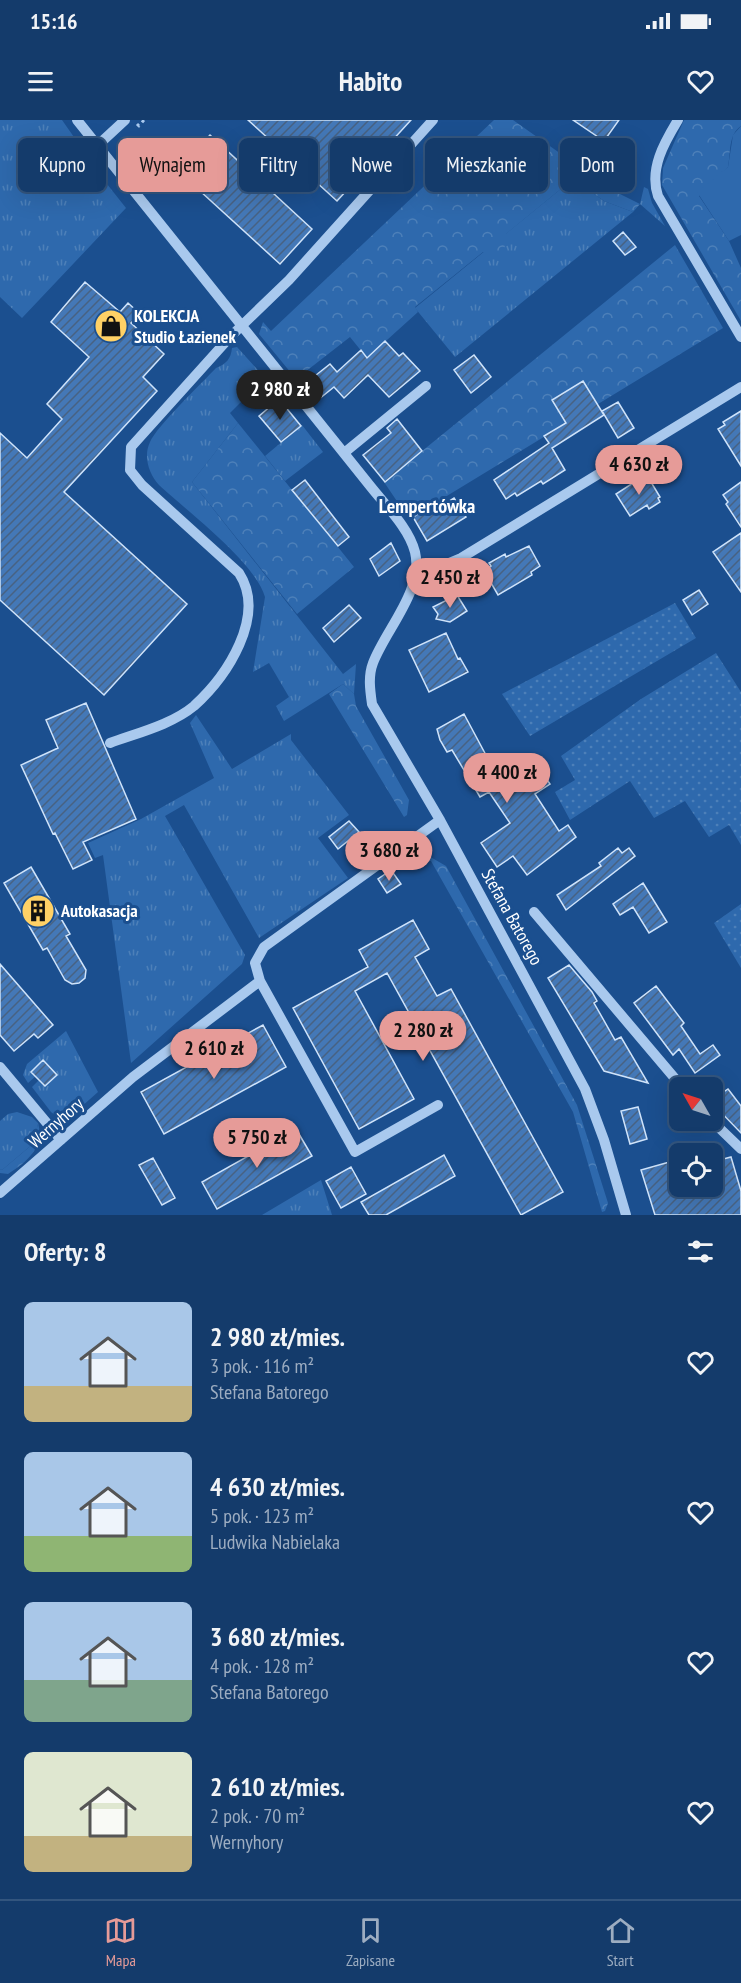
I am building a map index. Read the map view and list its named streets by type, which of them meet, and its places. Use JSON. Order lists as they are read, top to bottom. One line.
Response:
{"streets":{"street":["Stefana Batorego","Wernyhory"]},"districts":["Lempertówka"],"places":{"shop":["KOLEKCJA Studio Łazienek"],"building":["Autokasacja"]},"north":"top left","page":{"status":"15:16","header":"Habito","chip":["Kupno","Wynajem","Filtry","Nowe","Mieszkanie","Dom"],"price":["2 980 zł","4 630 zł","2 450 zł","4 400 zł","3 680 zł","2 280 zł","2 610 zł","5 750 zł"],"heading":"Oferty: 8","list":[{"name":"2 980 zł/mies.","note":"3 pok. · 116 m² · Stefana Batorego"},{"name":"4 630 zł/mies.","note":"5 pok. · 123 m² · Ludwika Nabielaka"},{"name":"3 680 zł/mies.","note":"4 pok. · 128 m² · Stefana Batorego"},{"name":"2 610 zł/mies.","note":"2 pok. · 70 m² · Wernyhory"}],"tabs":["Mapa","Zapisane","Start"]}}
